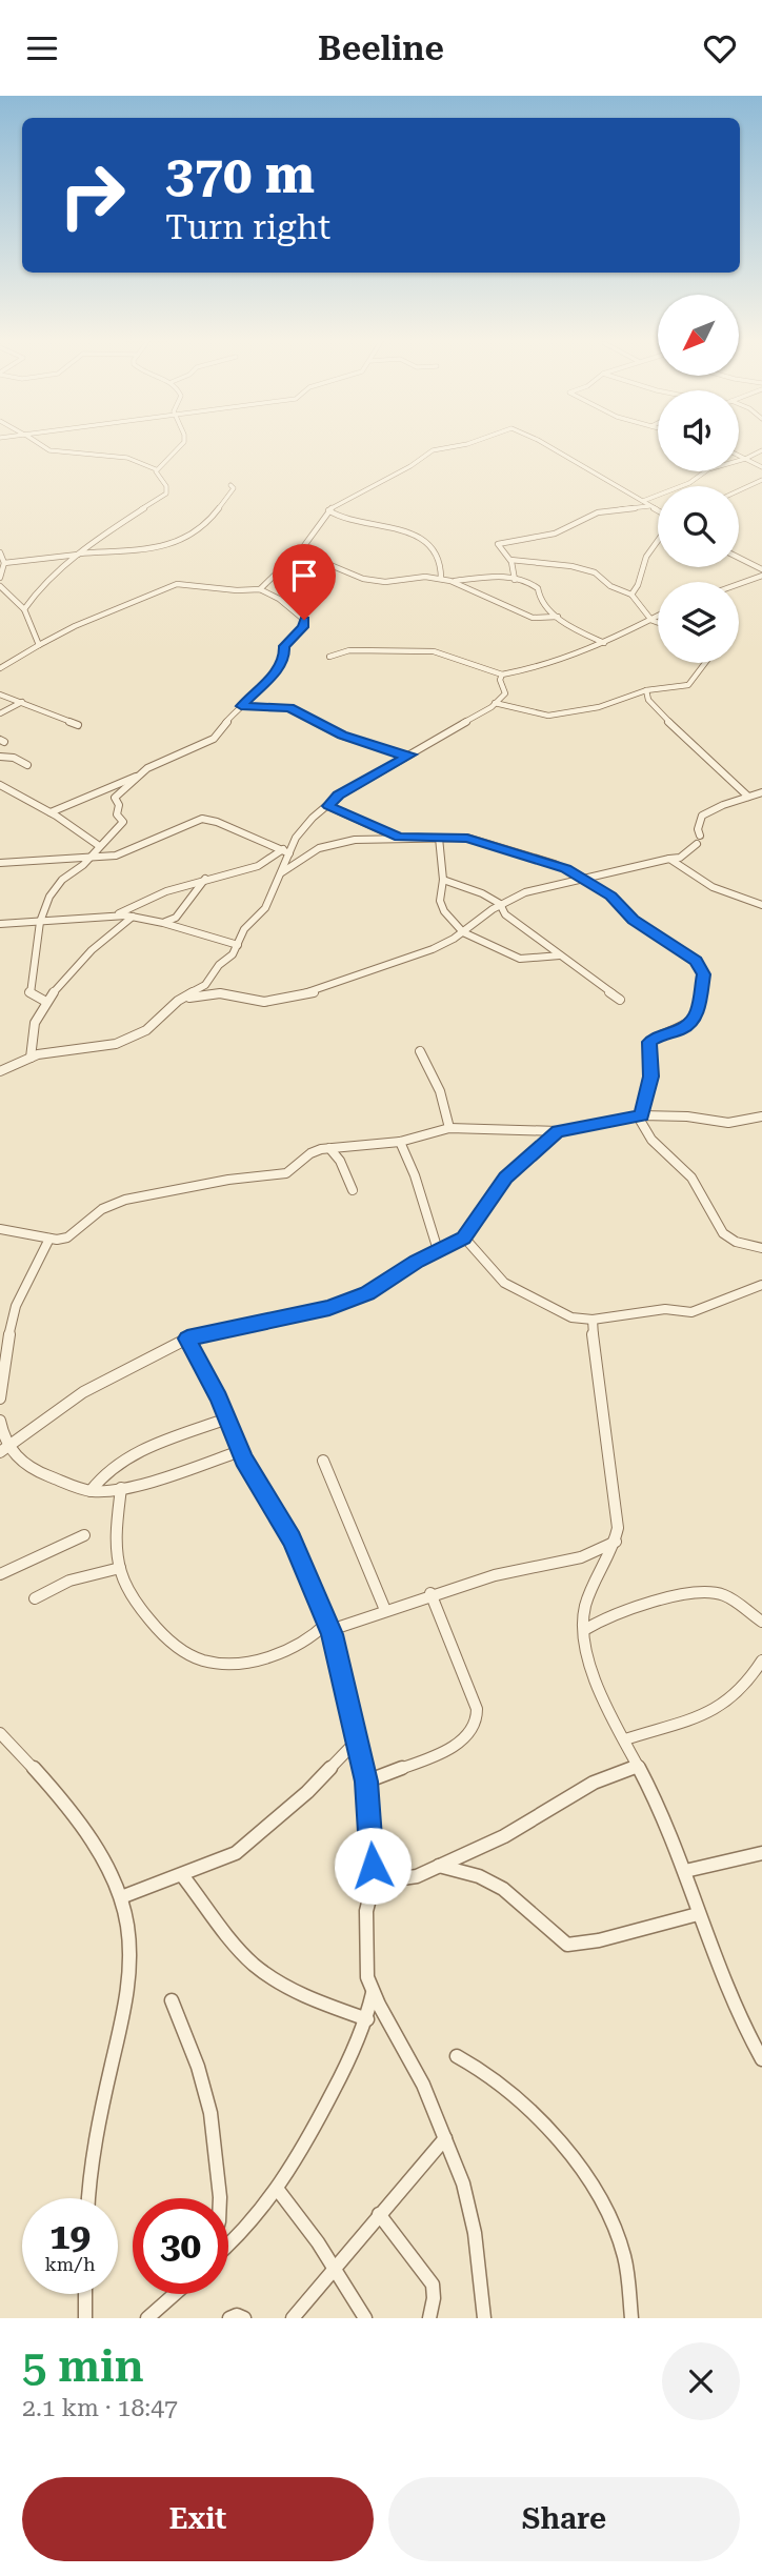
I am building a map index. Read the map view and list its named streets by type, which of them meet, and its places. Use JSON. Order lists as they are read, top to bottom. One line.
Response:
{"north":"bottom left","page":{"header":"Beeline","turn":["370 m","Turn right"],"speed":"19 km/h","limit":"30","heading":["5 min","2.1 km · 18:47"],"buttons":["Exit","Share"]}}
